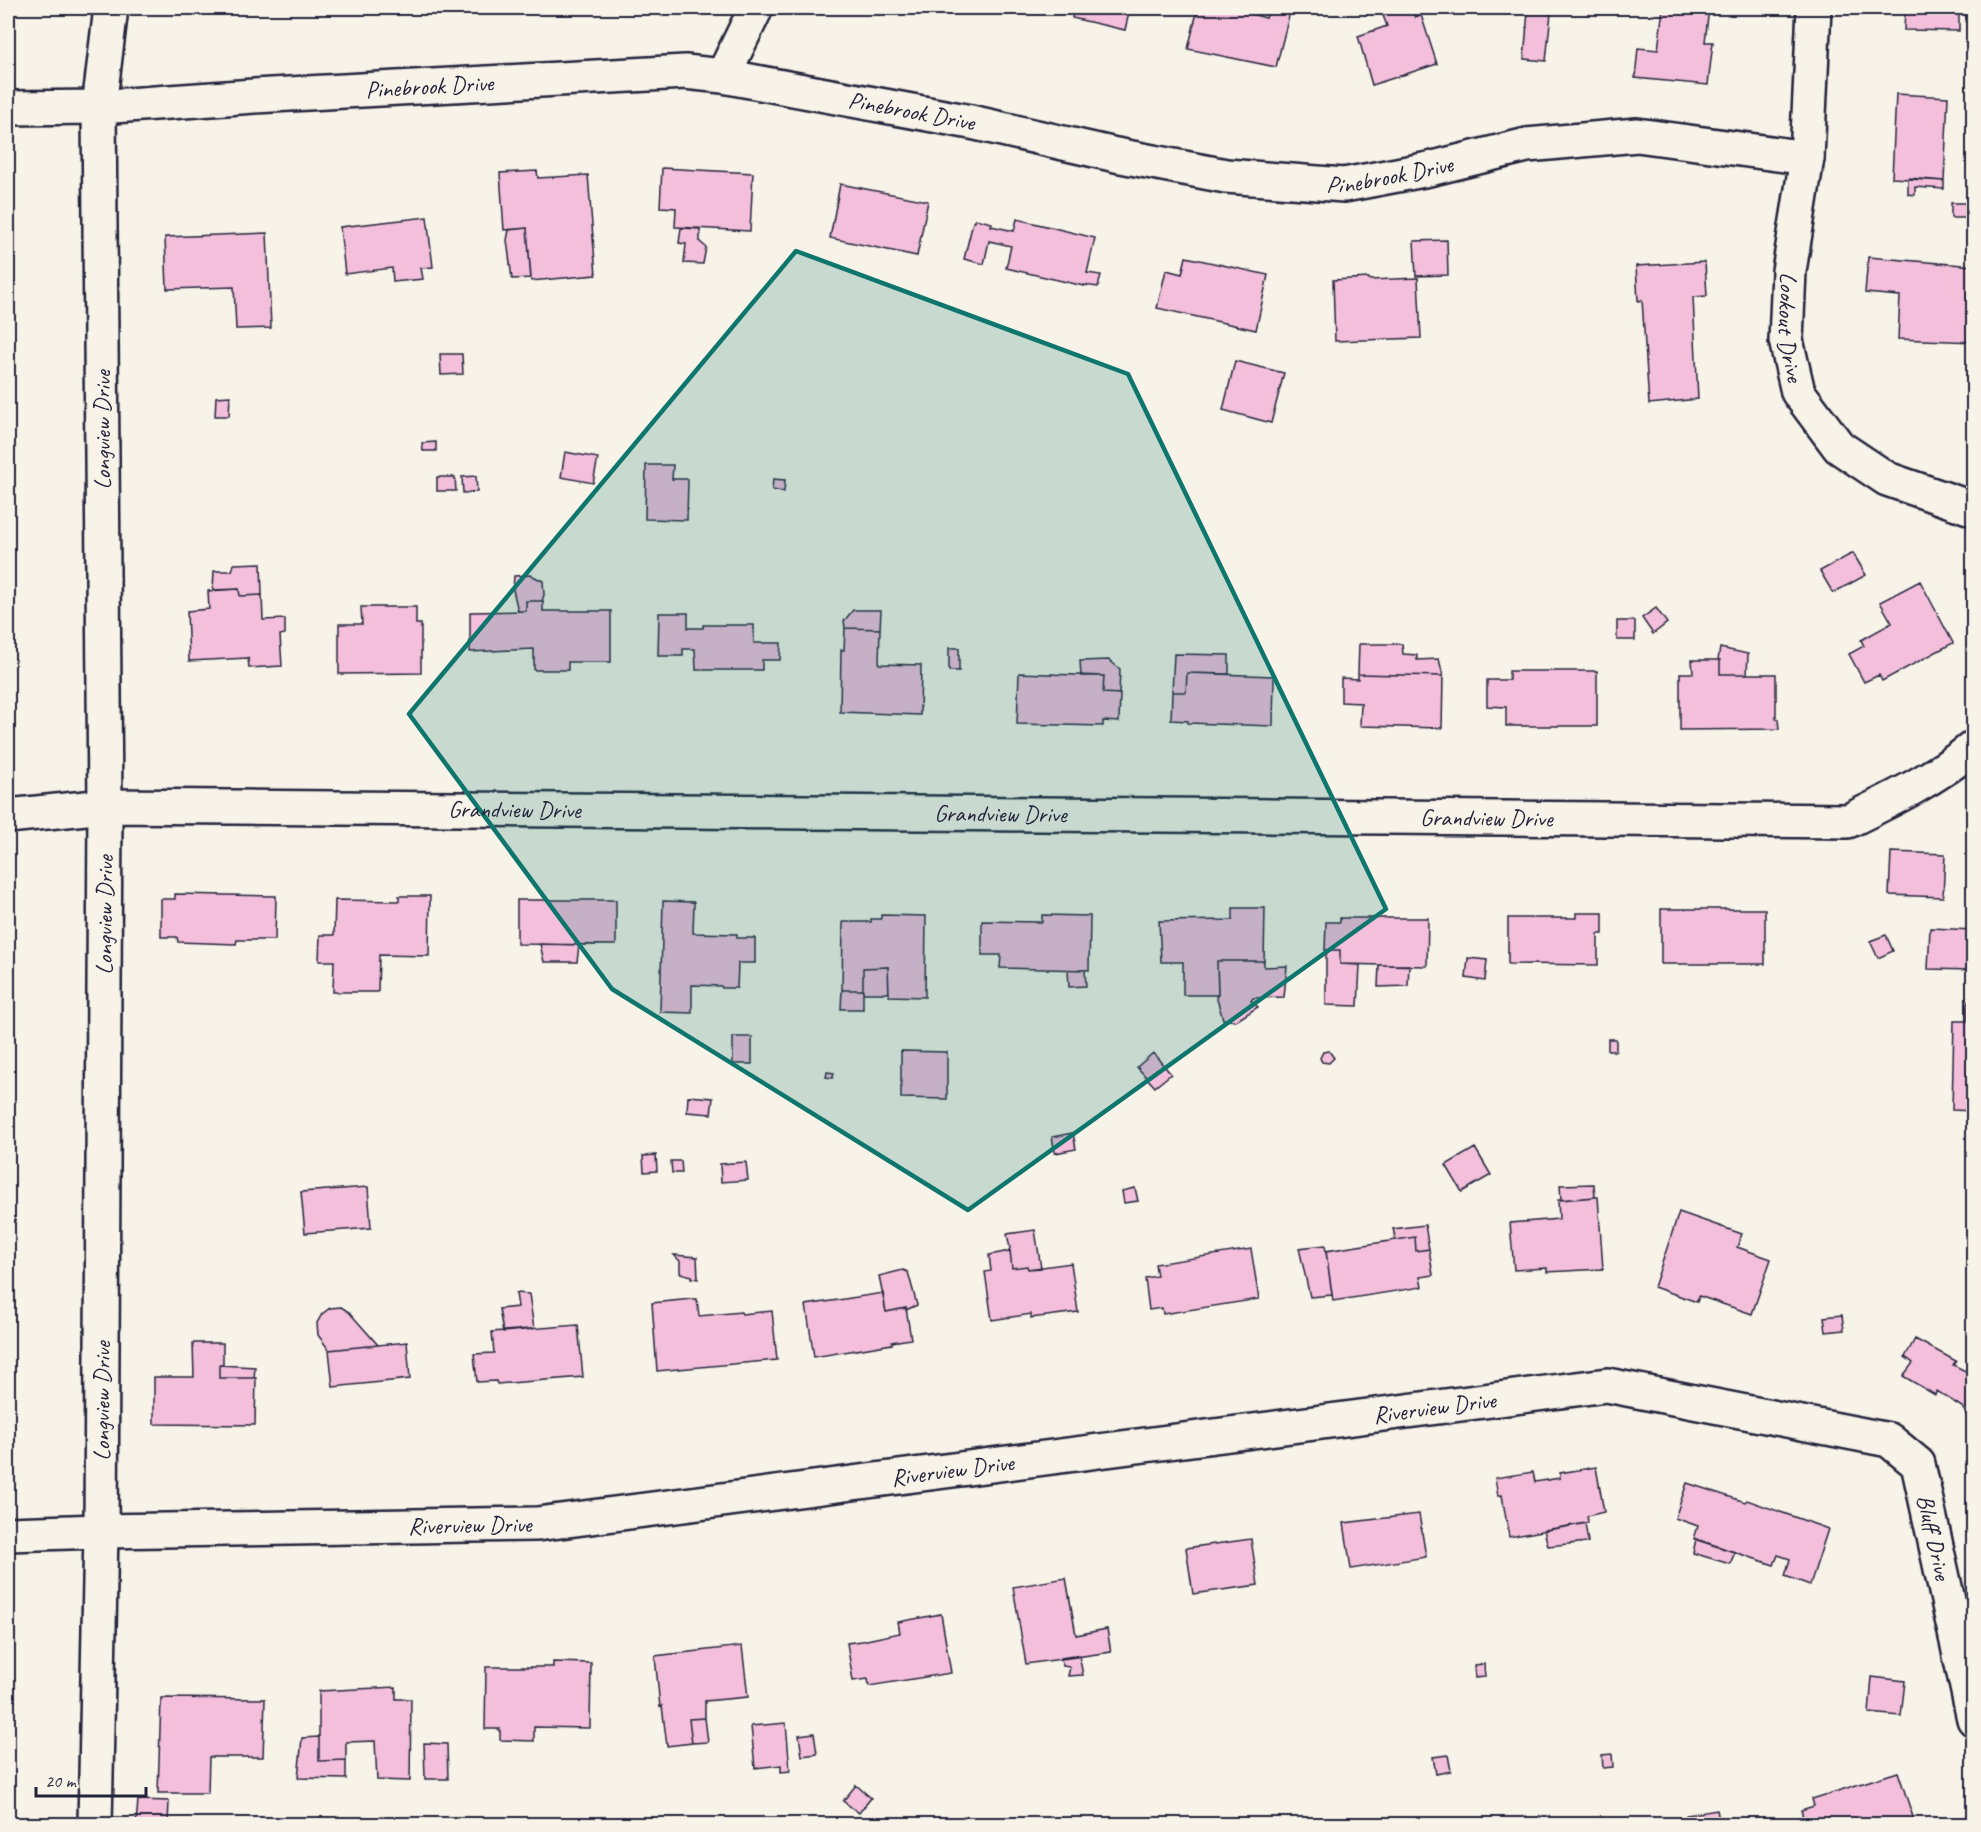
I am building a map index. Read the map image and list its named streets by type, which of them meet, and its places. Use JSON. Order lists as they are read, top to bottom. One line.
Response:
{"streets":{"street":["Pinebrook Drive","Lookout Drive","Longview Drive","Grandview Drive","Riverview Drive","Bluff Drive"]},"crossings":[["Pinebrook Drive","Lookout Drive"],["Pinebrook Drive","Longview Drive"],["Longview Drive","Grandview Drive"],["Longview Drive","Riverview Drive"],["Riverview Drive","Bluff Drive"]],"scale_bar":"20 m"}
